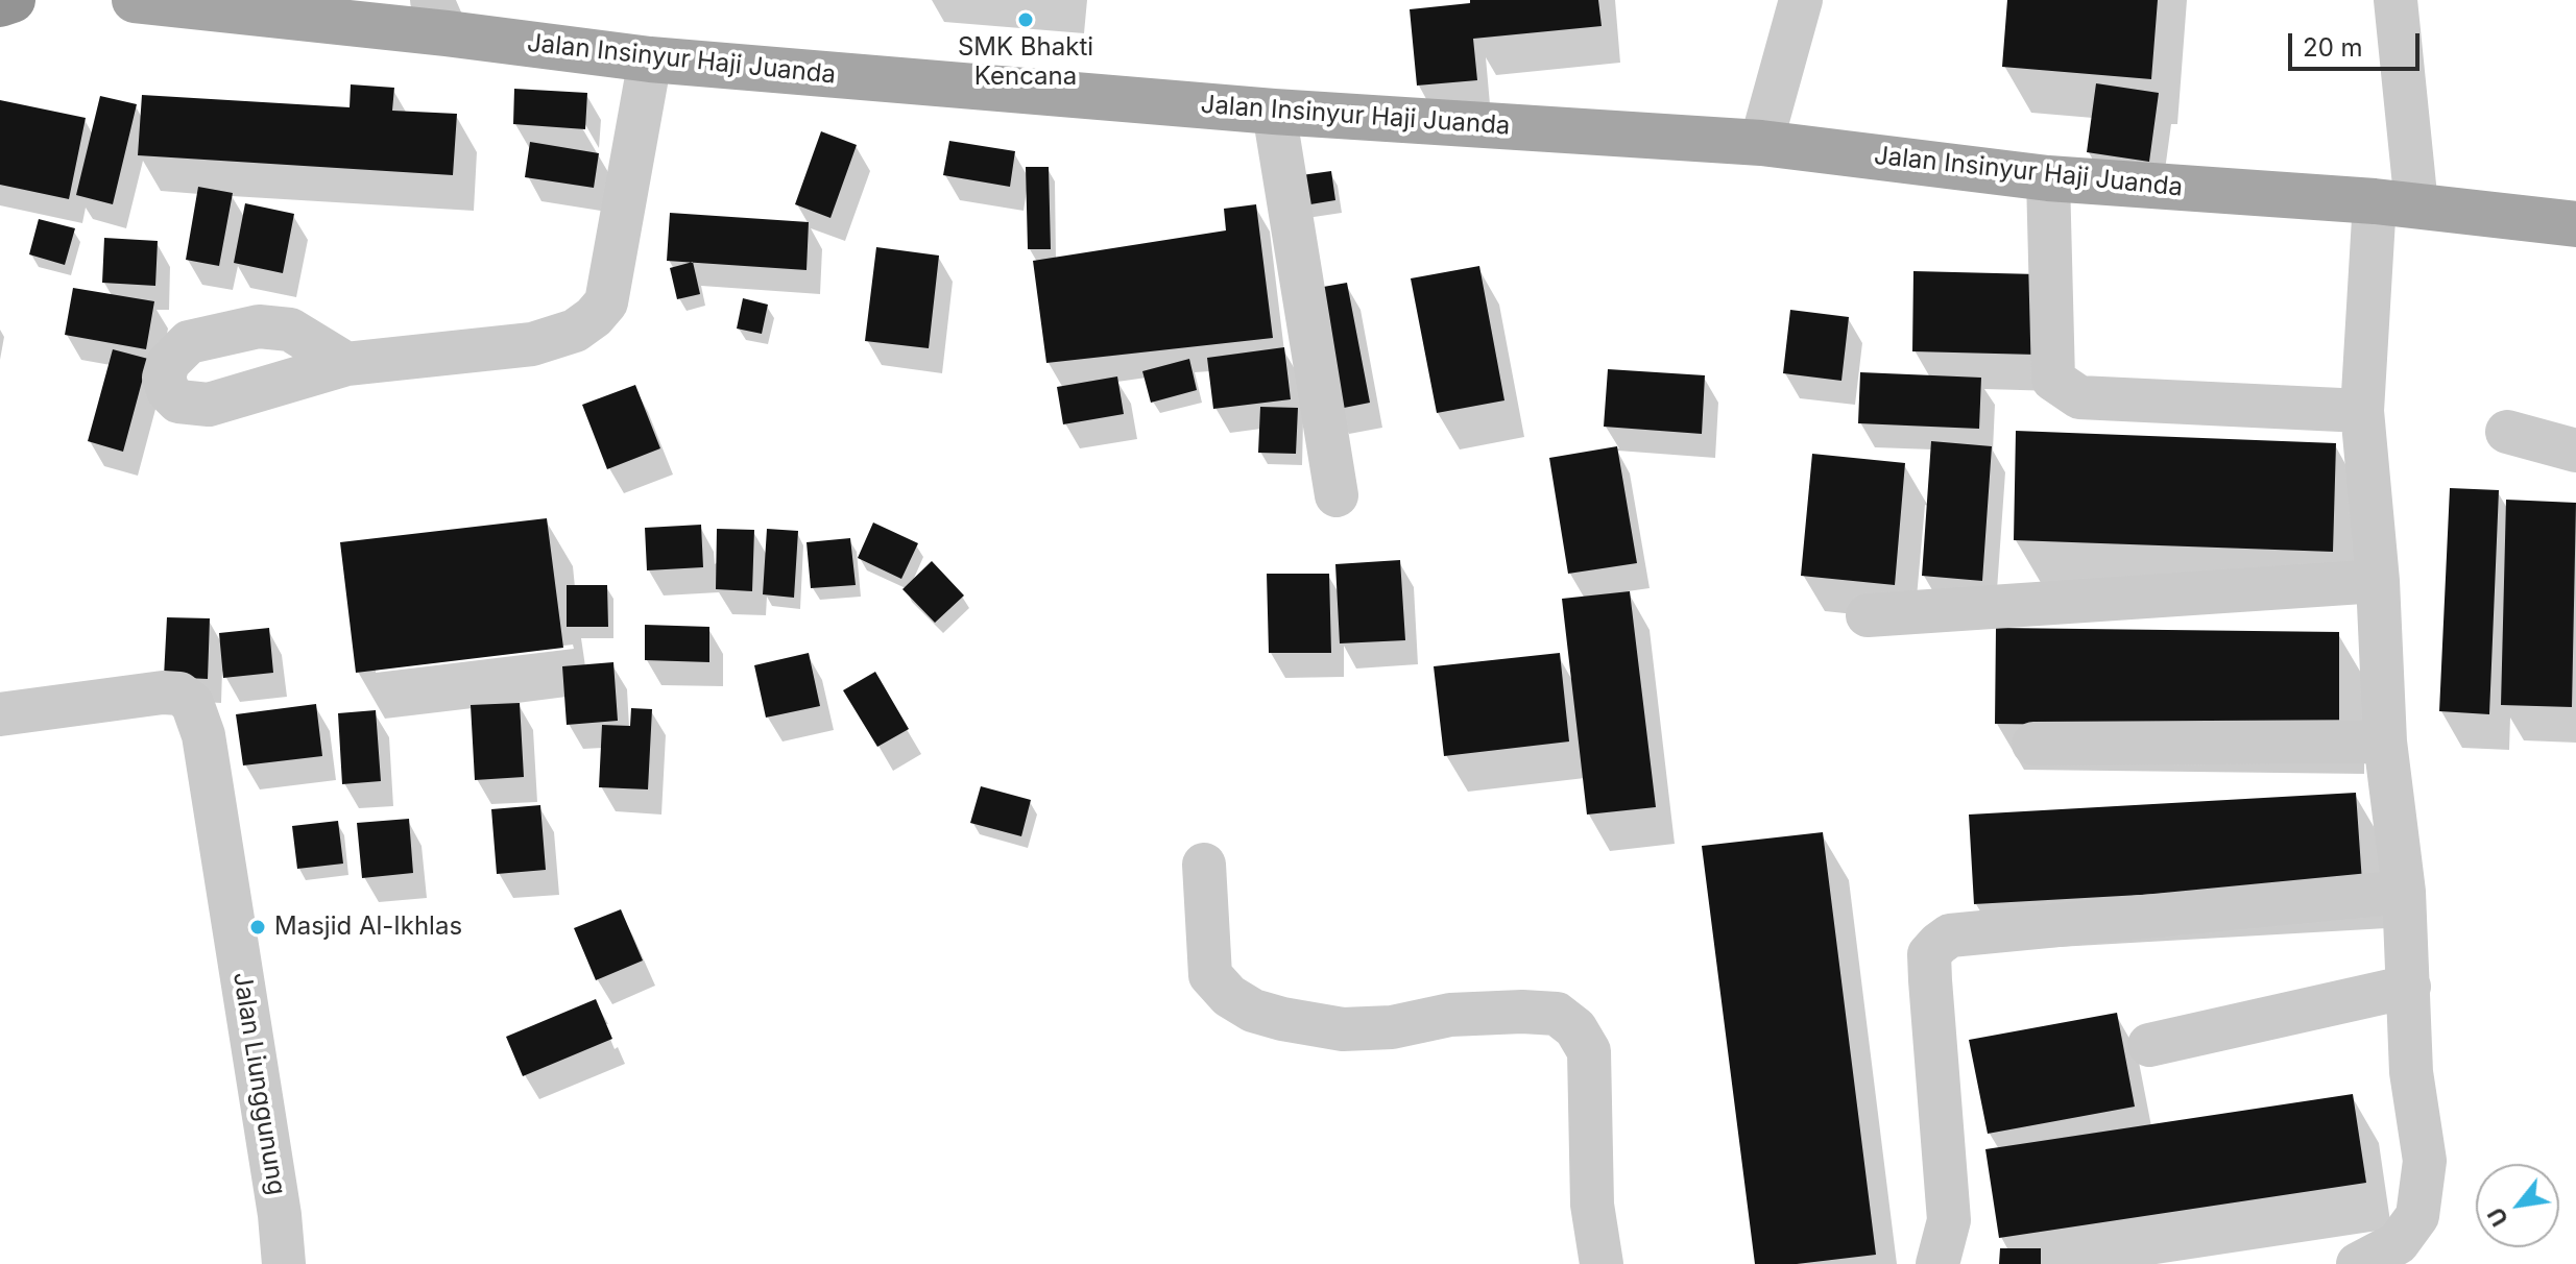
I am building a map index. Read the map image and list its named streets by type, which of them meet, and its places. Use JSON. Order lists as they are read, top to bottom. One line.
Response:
{"streets":{"main road":["Jalan Insinyur Haji Juanda"],"street":["Jalan Liunggunung"]},"places":["SMK Bhakti Kencana","Masjid Al-Ikhlas"],"scale_bar":"20 m","north":"bottom left"}
